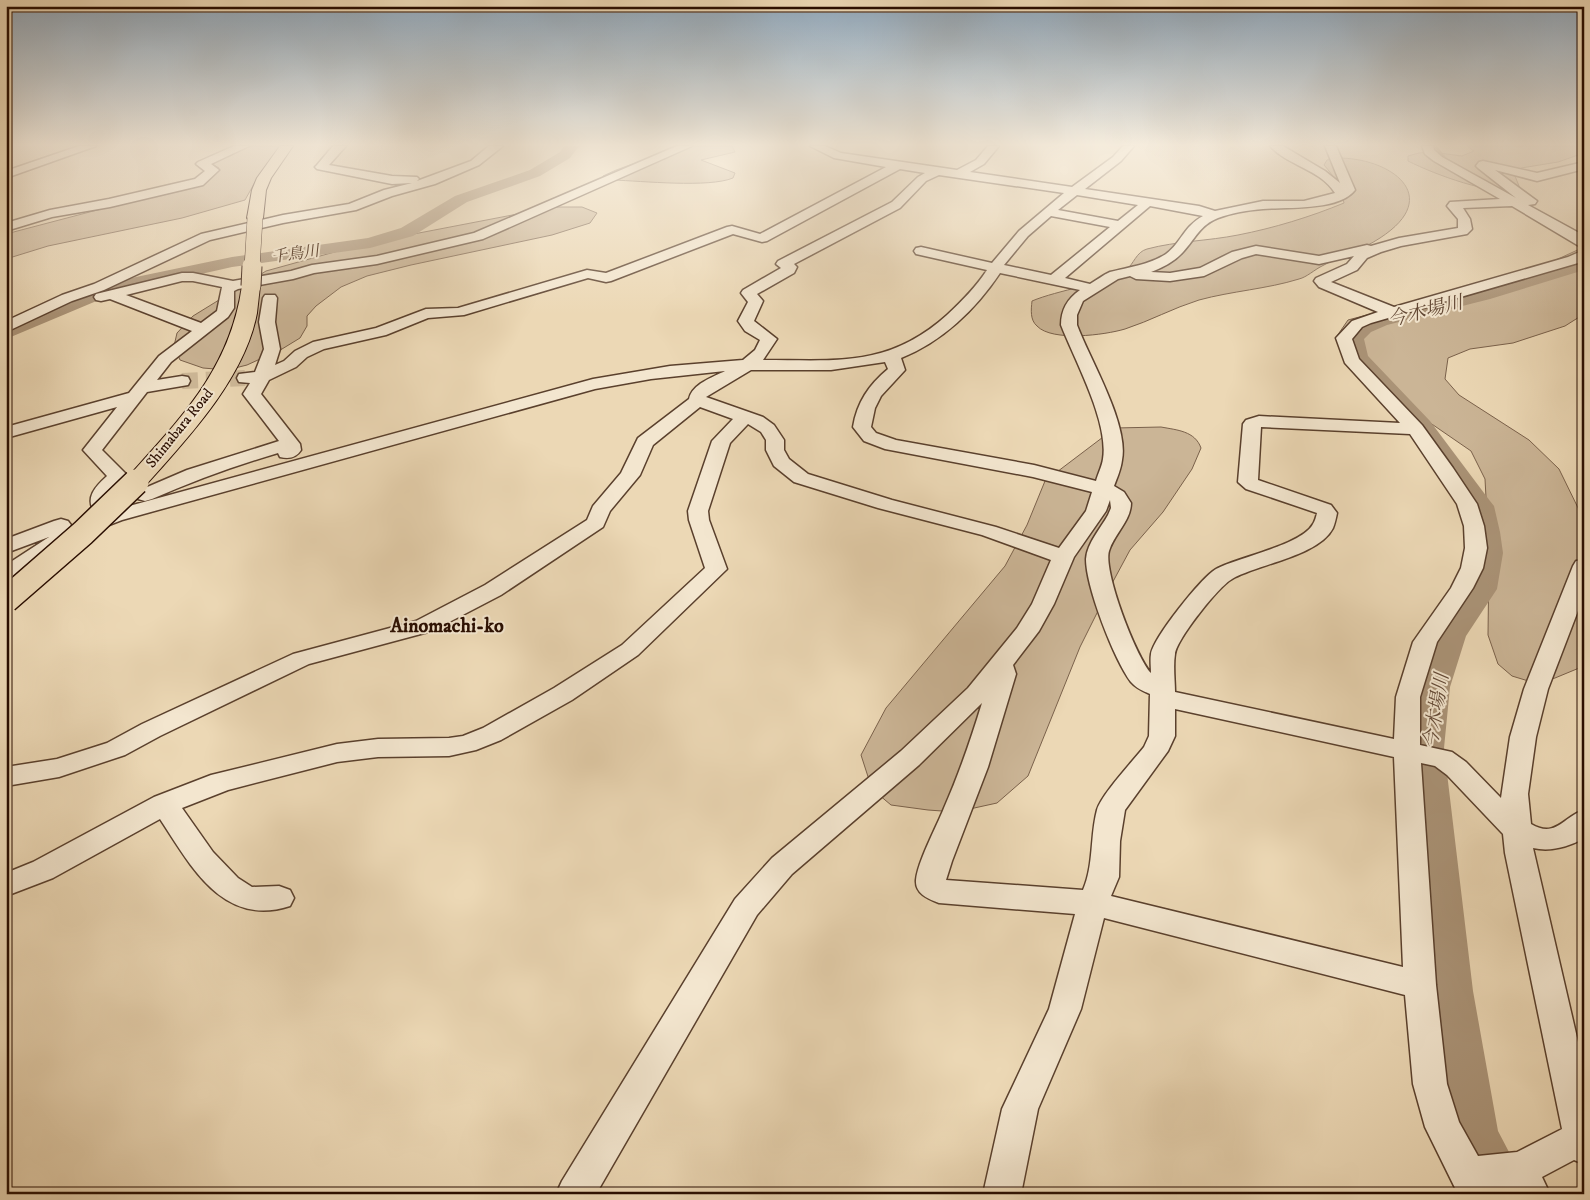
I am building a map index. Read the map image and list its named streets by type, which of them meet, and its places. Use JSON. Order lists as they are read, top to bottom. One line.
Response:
{"streets":{"highway":["Shimabara Road"]},"districts":["Ainomachi-ko"],"water":["千鳥川","今木場川"]}
